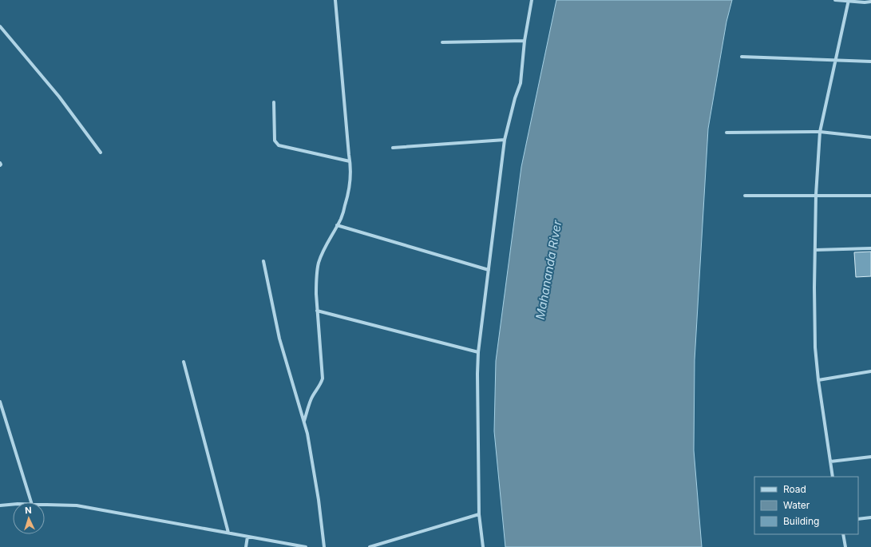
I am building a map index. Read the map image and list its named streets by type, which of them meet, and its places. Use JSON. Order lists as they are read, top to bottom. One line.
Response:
{"water":["Mahananda River"],"legend":["Road","Water","Building"],"north":"top"}
